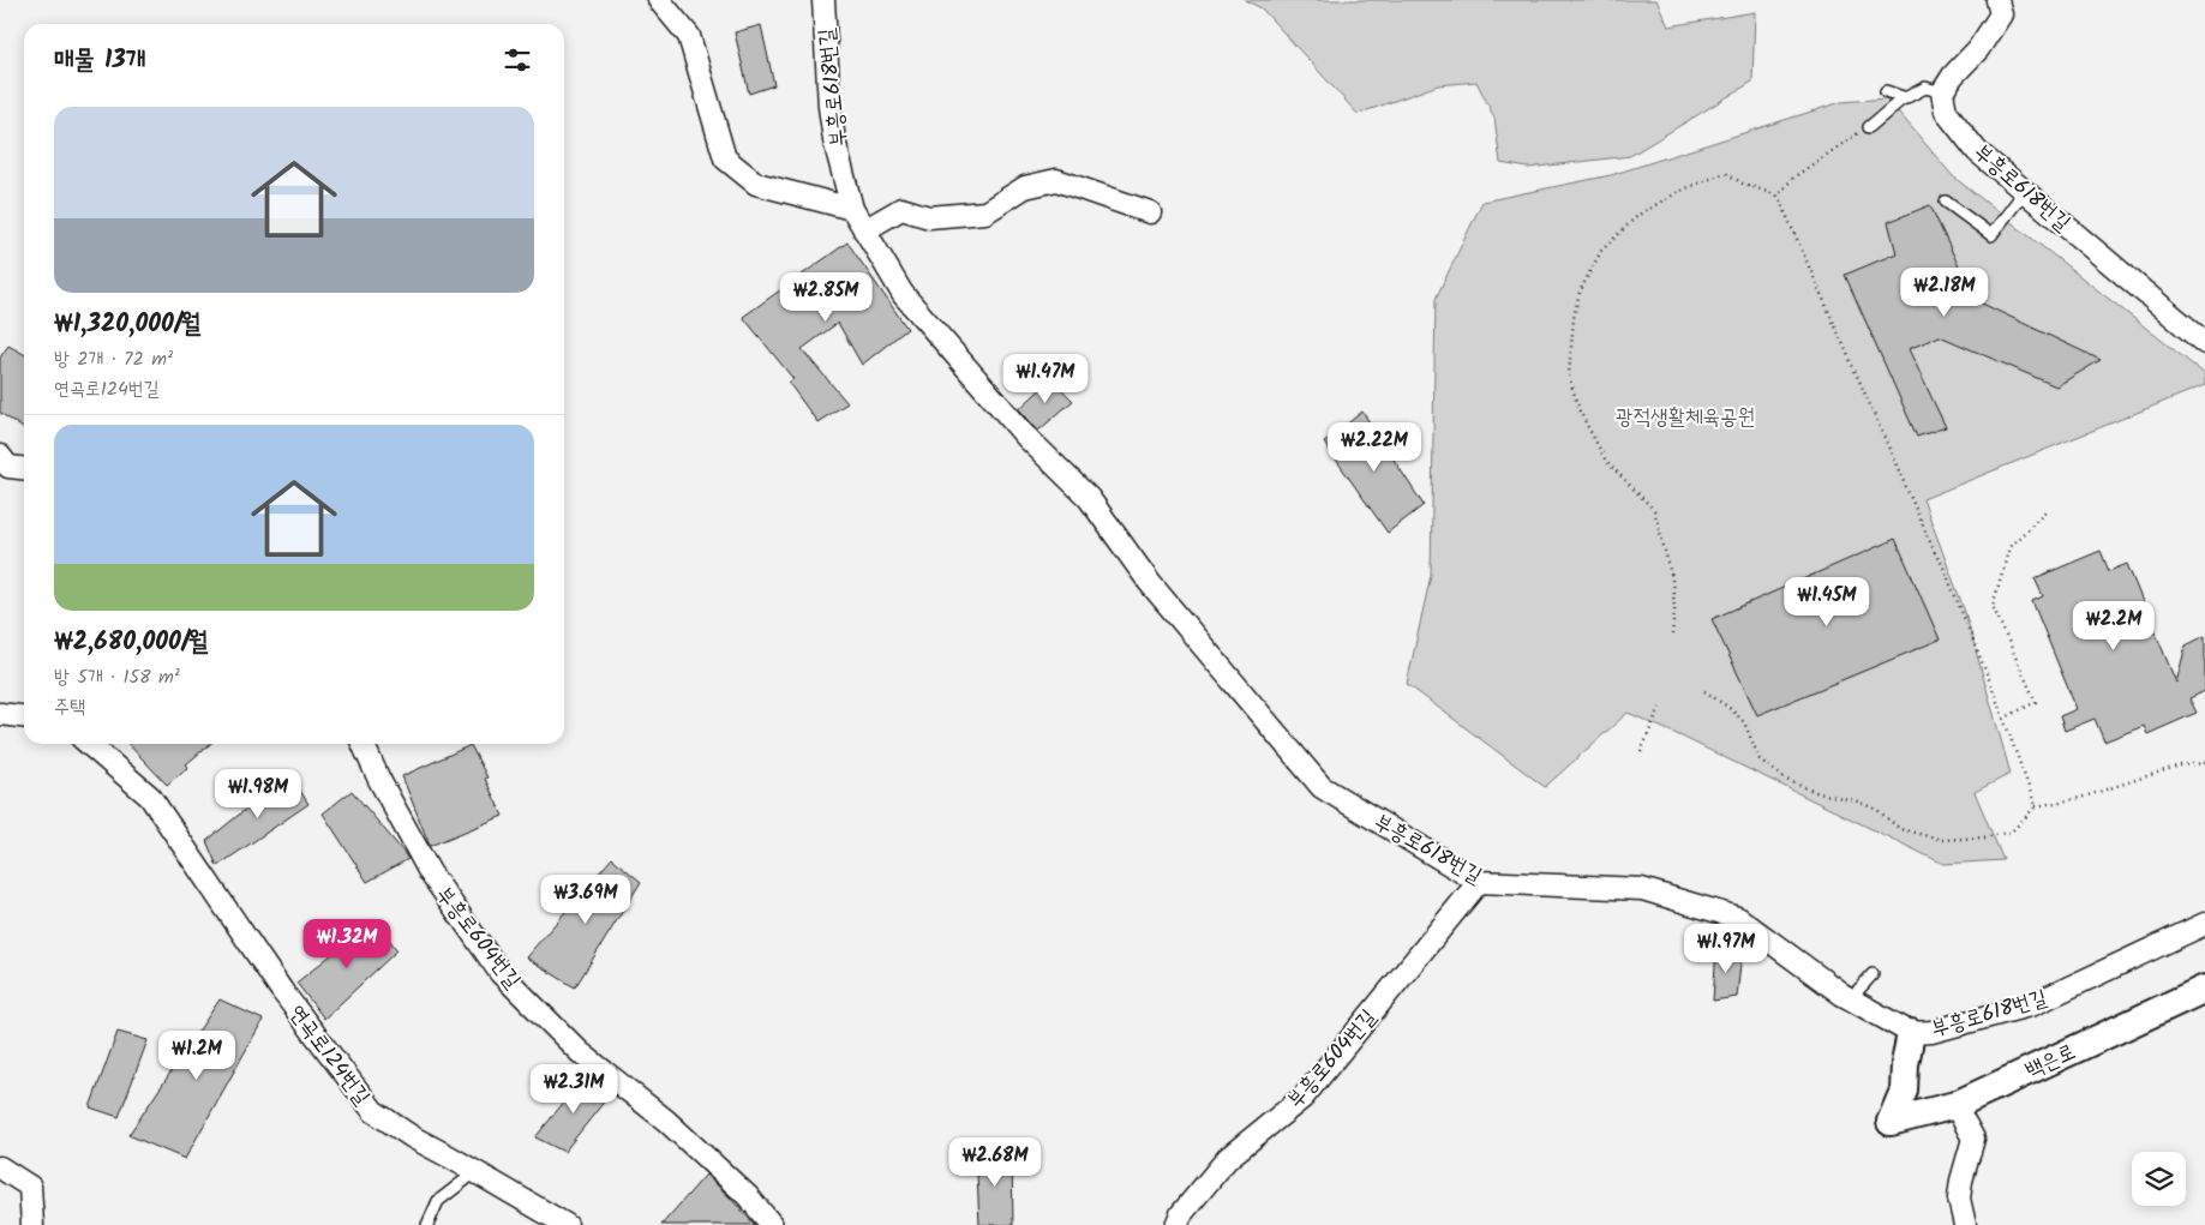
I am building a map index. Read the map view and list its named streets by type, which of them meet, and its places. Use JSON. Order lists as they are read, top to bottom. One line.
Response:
{"streets":{"street":["부흥로618번길","부흥로604번길","연곡로124번길","백은로"]},"crossings":[["부흥로618번길","부흥로604번길"],["부흥로618번길","백은로"]],"parks":["광적생활체육공원"],"page":{"heading":"매물 13개","list":[{"name":"₩1,320,000/월","note":"방 2개 · 72 m² · 연곡로124번길"},{"name":"₩2,680,000/월","note":"방 5개 · 158 m² · 주택"}],"price":["₩2.18M","₩2.85M","₩1.47M","₩2.22M","₩1.45M","₩2.2M","₩1.98M","₩3.69M","₩1.32M","₩1.97M","₩1.2M","₩2.31M","₩2.68M"]}}
